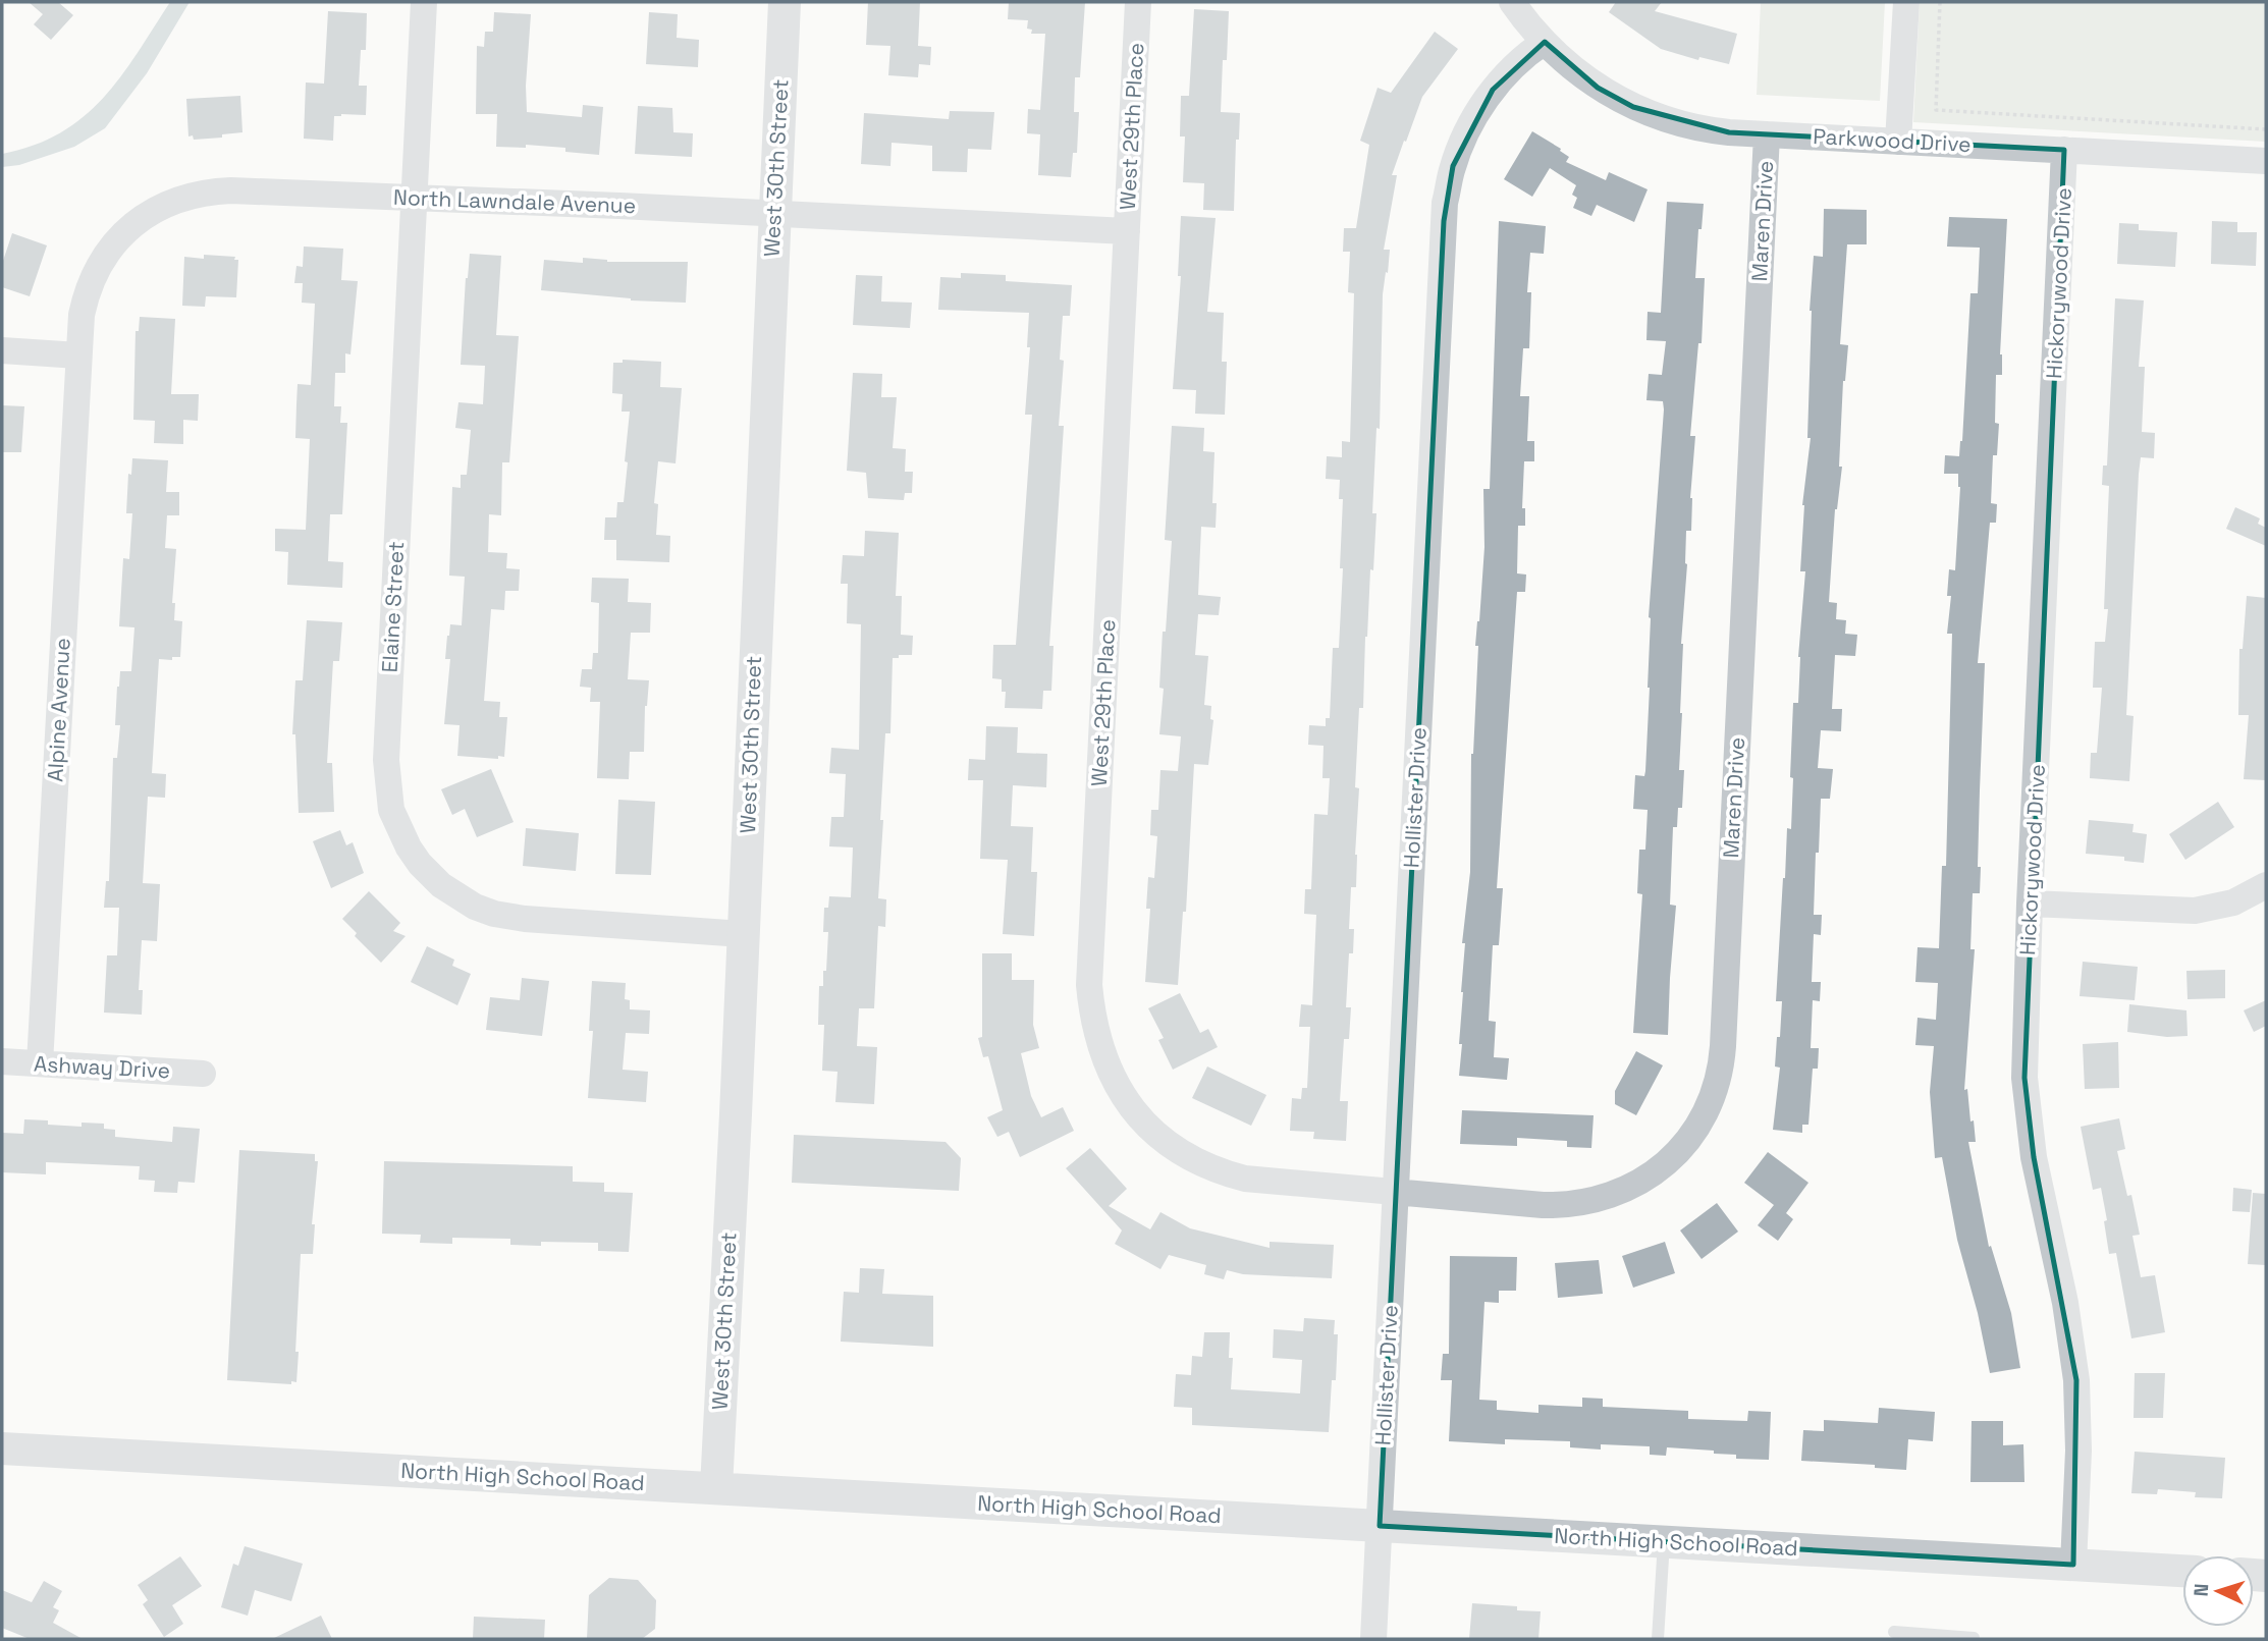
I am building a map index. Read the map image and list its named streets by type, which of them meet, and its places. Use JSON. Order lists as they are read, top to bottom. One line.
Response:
{"streets":{"street":["West 29th Place","Parkwood Drive","West 30th Street","North Lawndale Avenue","Maren Drive","Hickorywood Drive","Elaine Street","Alpine Avenue","Hollister Drive","Ashway Drive","North High School Road"]},"crossings":[["West 29th Place","North Lawndale Avenue"],["West 29th Place","Maren Drive"],["West 29th Place","Hollister Drive"],["Parkwood Drive","Maren Drive"],["Parkwood Drive","Hickorywood Drive"],["Parkwood Drive","Hollister Drive"],["West 30th Street","North Lawndale Avenue"],["West 30th Street","Elaine Street"],["West 30th Street","North High School Road"],["North Lawndale Avenue","Elaine Street"],["North Lawndale Avenue","Alpine Avenue"],["Maren Drive","Hollister Drive"],["Hickorywood Drive","North High School Road"],["Alpine Avenue","Ashway Drive"],["Hollister Drive","North High School Road"]],"north":"left"}
